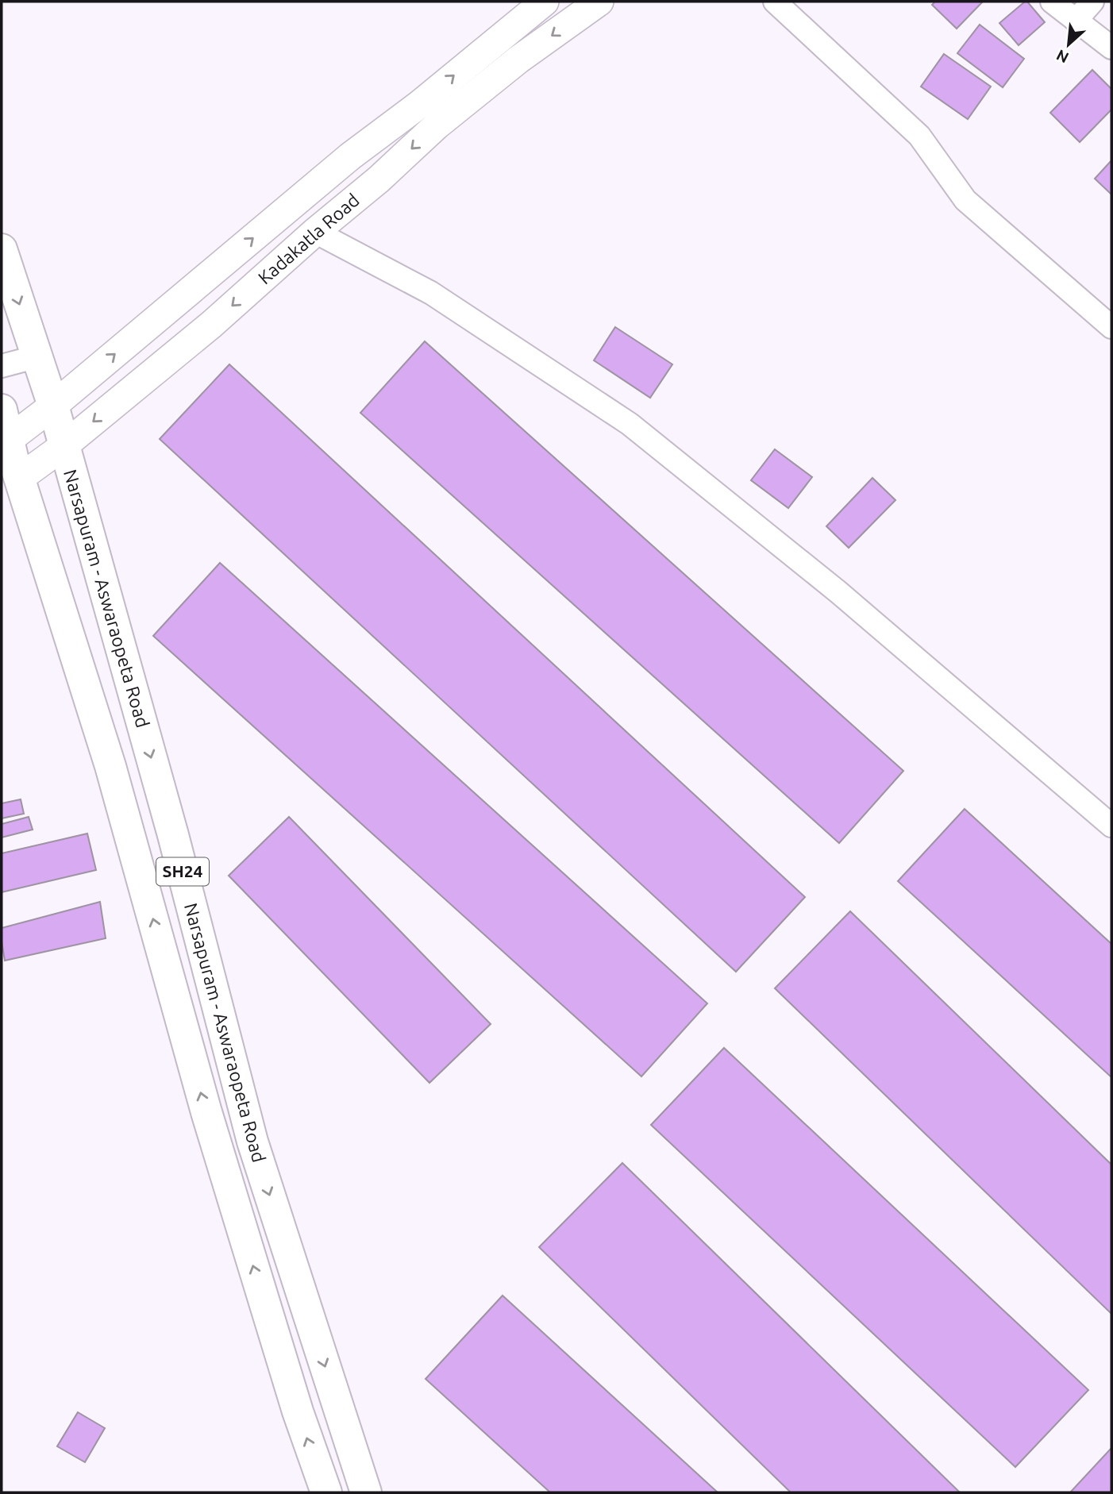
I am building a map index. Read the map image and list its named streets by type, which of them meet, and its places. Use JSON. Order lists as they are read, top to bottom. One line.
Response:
{"streets":{"main road":["Narsapuram - Aswaraopeta Road","SH24"],"street":["Kadakatla Road"]},"crossings":[["Kadakatla Road","Narsapuram - Aswaraopeta Road"]],"north":"bottom left"}
